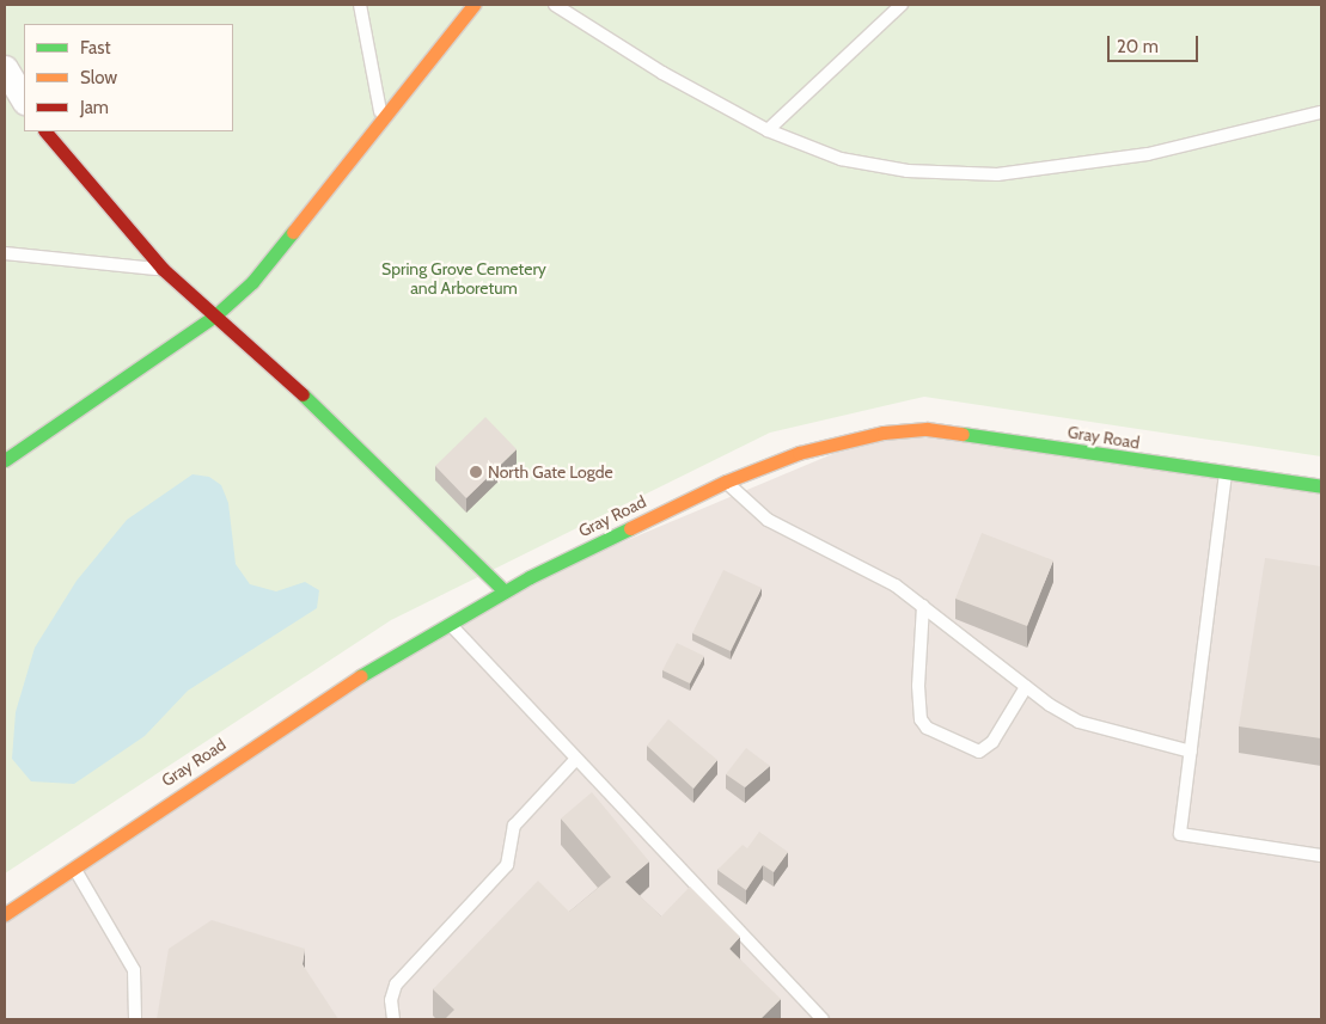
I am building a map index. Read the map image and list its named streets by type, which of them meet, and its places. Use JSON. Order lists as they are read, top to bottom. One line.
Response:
{"streets":{"street":["Gray Road"]},"parks":["Spring Grove Cemetery and Arboretum"],"places":["North Gate Logde"],"legend":["Fast","Slow","Jam"],"scale_bar":"20 m"}
